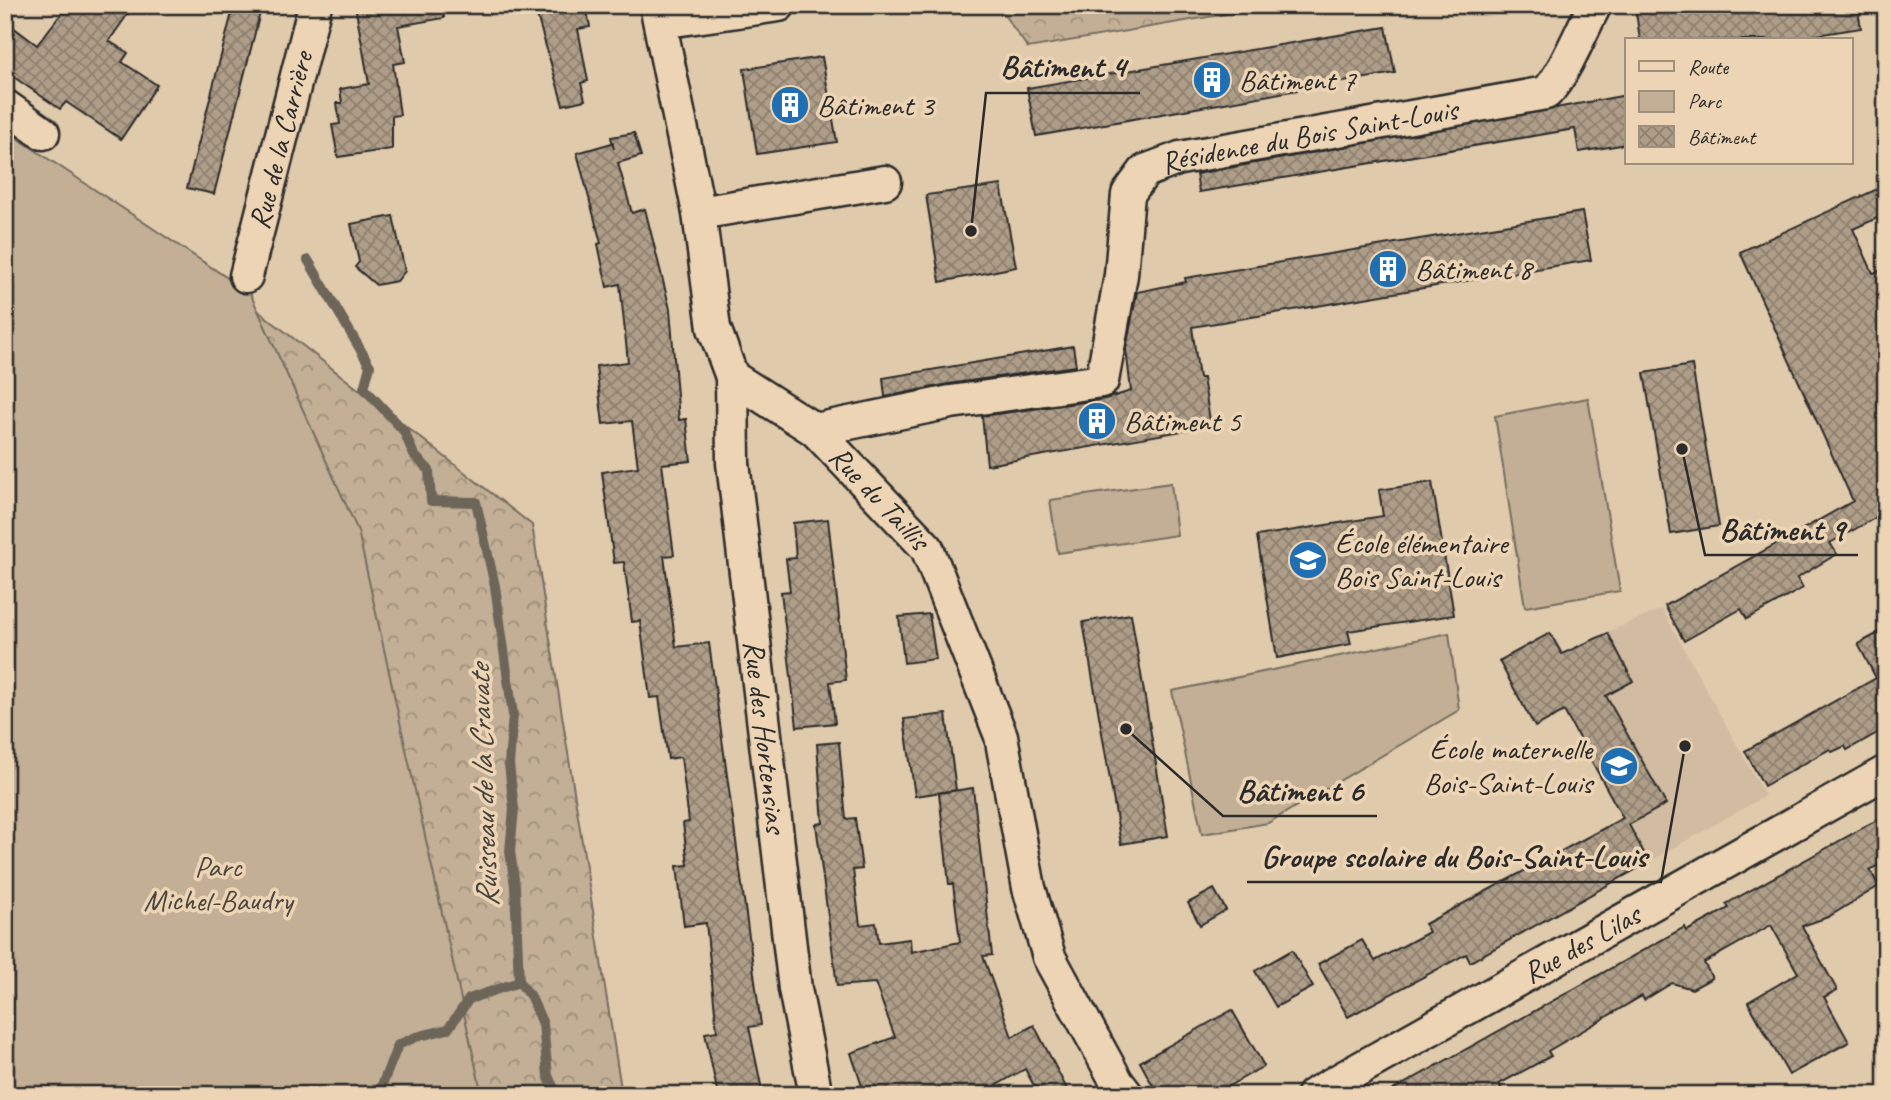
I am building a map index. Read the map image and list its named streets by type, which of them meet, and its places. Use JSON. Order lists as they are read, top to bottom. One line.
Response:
{"streets":{"street":["Résidence du Bois Saint-Louis","Rue de la Carrière","Rue du Taillis","Rue des Hortensias","Rue des Lilas"]},"crossings":[["Résidence du Bois Saint-Louis","Rue du Taillis"],["Rue du Taillis","Rue des Hortensias"]],"water":["Ruisseau de la Cravate"],"parks":["Parc Michel-Baudry"],"places":{"building":["Bâtiment 7","Bâtiment 3","Bâtiment 8","Bâtiment 5"],"other":["Bâtiment 4","Bâtiment 9","Bâtiment 6","Groupe scolaire du Bois-Saint-Louis"],"school or university":["École élémentaire Bois Saint-Louis","École maternelle Bois-Saint-Louis"]},"legend":["Route","Parc","Bâtiment"]}
